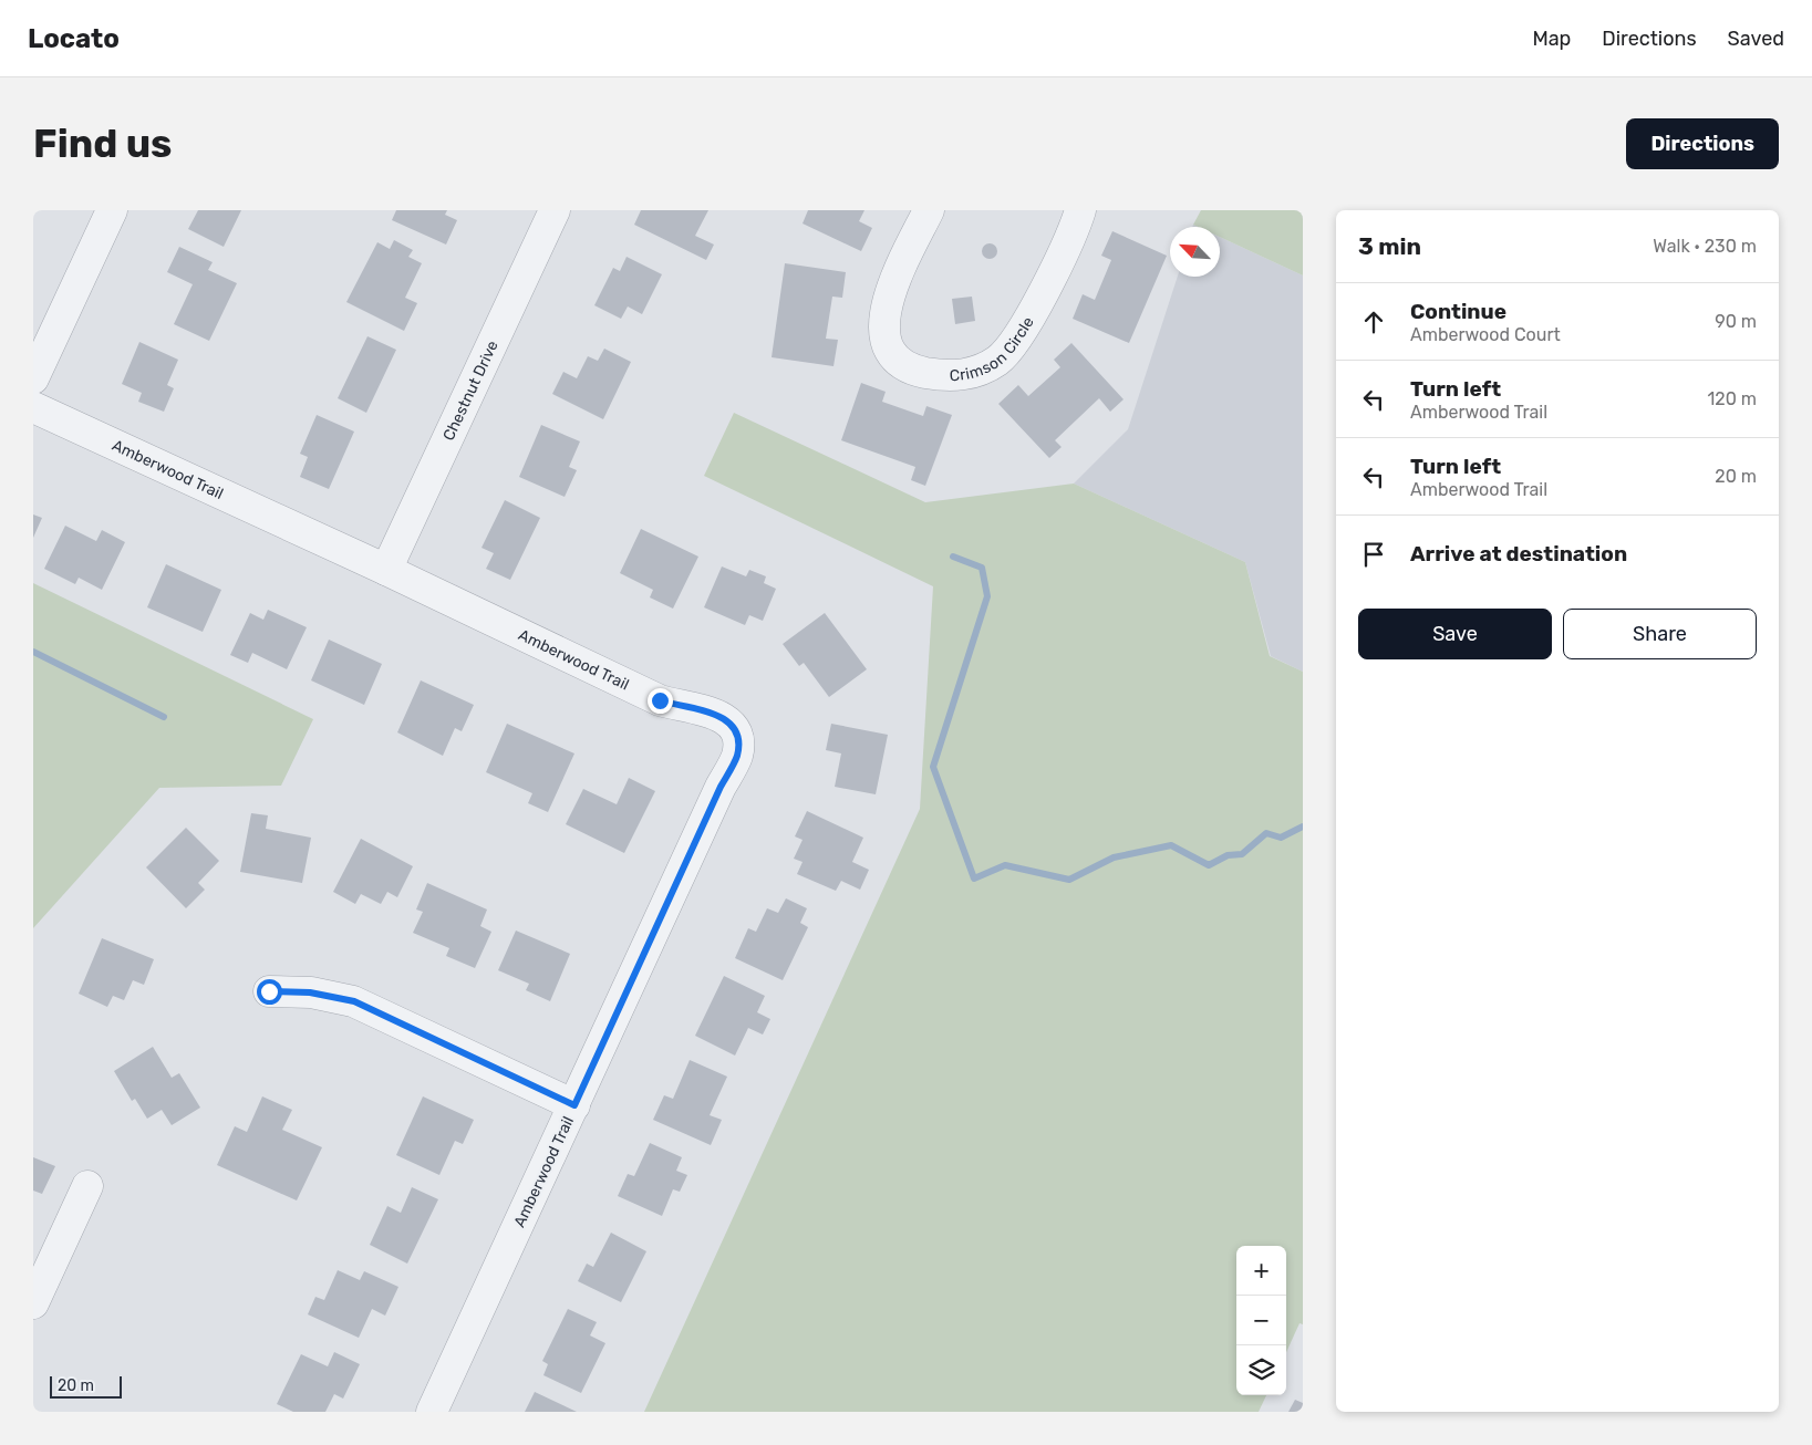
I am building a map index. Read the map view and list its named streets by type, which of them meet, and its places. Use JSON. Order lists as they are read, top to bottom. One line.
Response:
{"streets":{"street":["Crimson Circle","Chestnut Drive","Amberwood Trail"]},"crossings":[["Chestnut Drive","Amberwood Trail"]],"scale_bar":"20 m","north":"top left","page":{"header":"Locato","nav":["Map","Directions","Saved"],"buttons":["Directions",["Save","Share"]],"title":"Find us","heading":["3 min","Walk · 230 m"],"list":[["Continue","Amberwood Court","90 m"],["Turn left","Amberwood Trail","120 m"],["Turn left","Amberwood Trail","20 m"],"Arrive at destination"],"map_buttons":["+","−"],"scale":"20 m"}}
